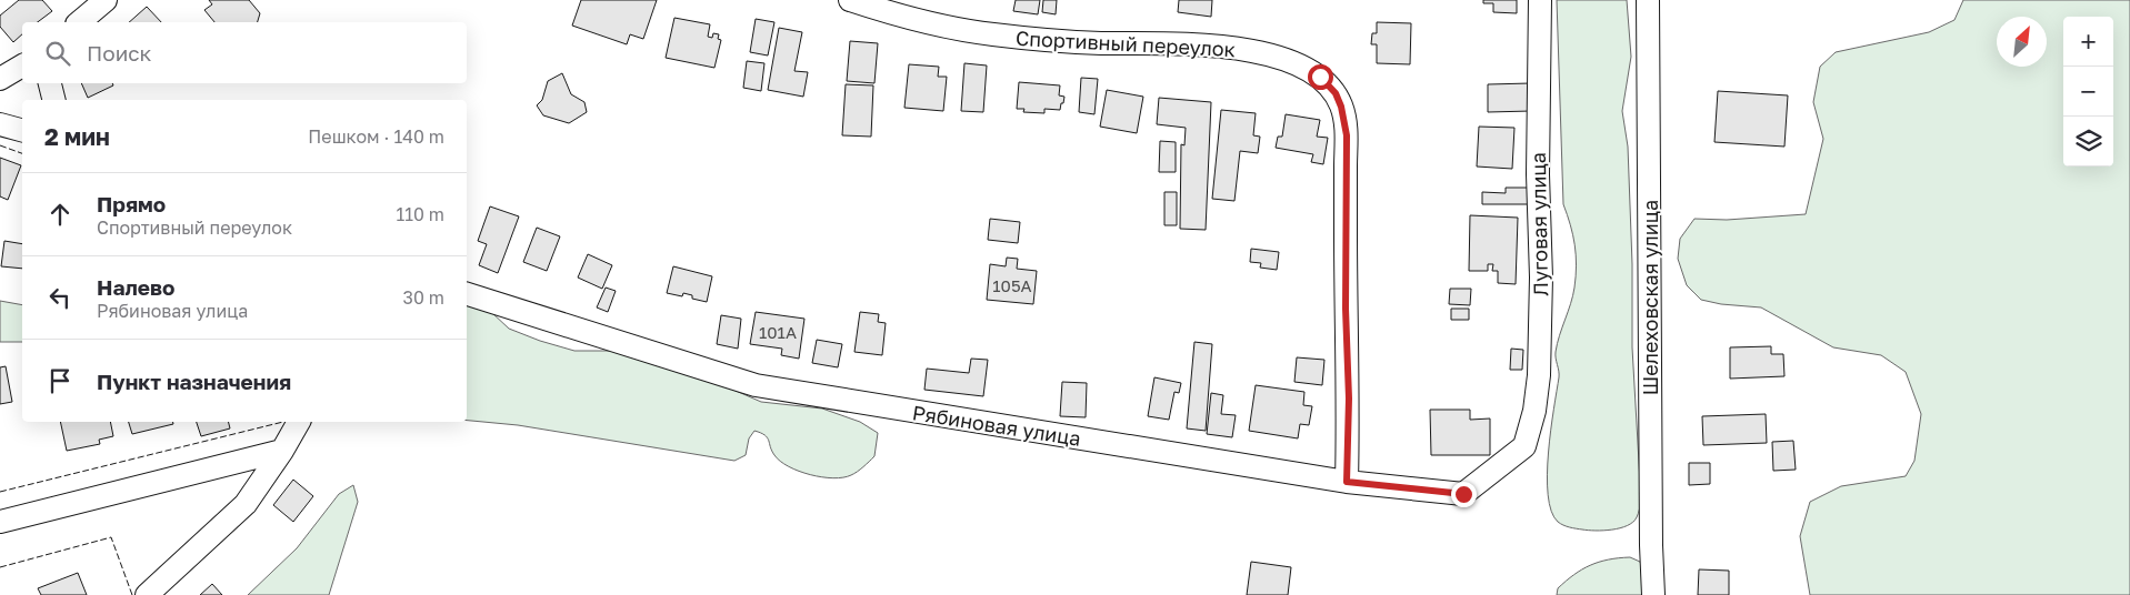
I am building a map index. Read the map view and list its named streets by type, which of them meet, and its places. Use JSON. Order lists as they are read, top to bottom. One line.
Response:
{"streets":{"street":["Спортивный переулок","Луговая улица","Шелеховская улица","Рябиновая улица"]},"crossings":[["Спортивный переулок","Рябиновая улица"],["Луговая улица","Рябиновая улица"]],"house_numbers":["105А","101А"],"north":"top right","page":{"map_buttons":["+","−"],"search":"Поиск","heading":["2 мин","Пешком · 140 m"],"list":[["Прямо","Спортивный переулок","110 m"],["Налево","Рябиновая улица","30 m"],"Пункт назначения"]}}
